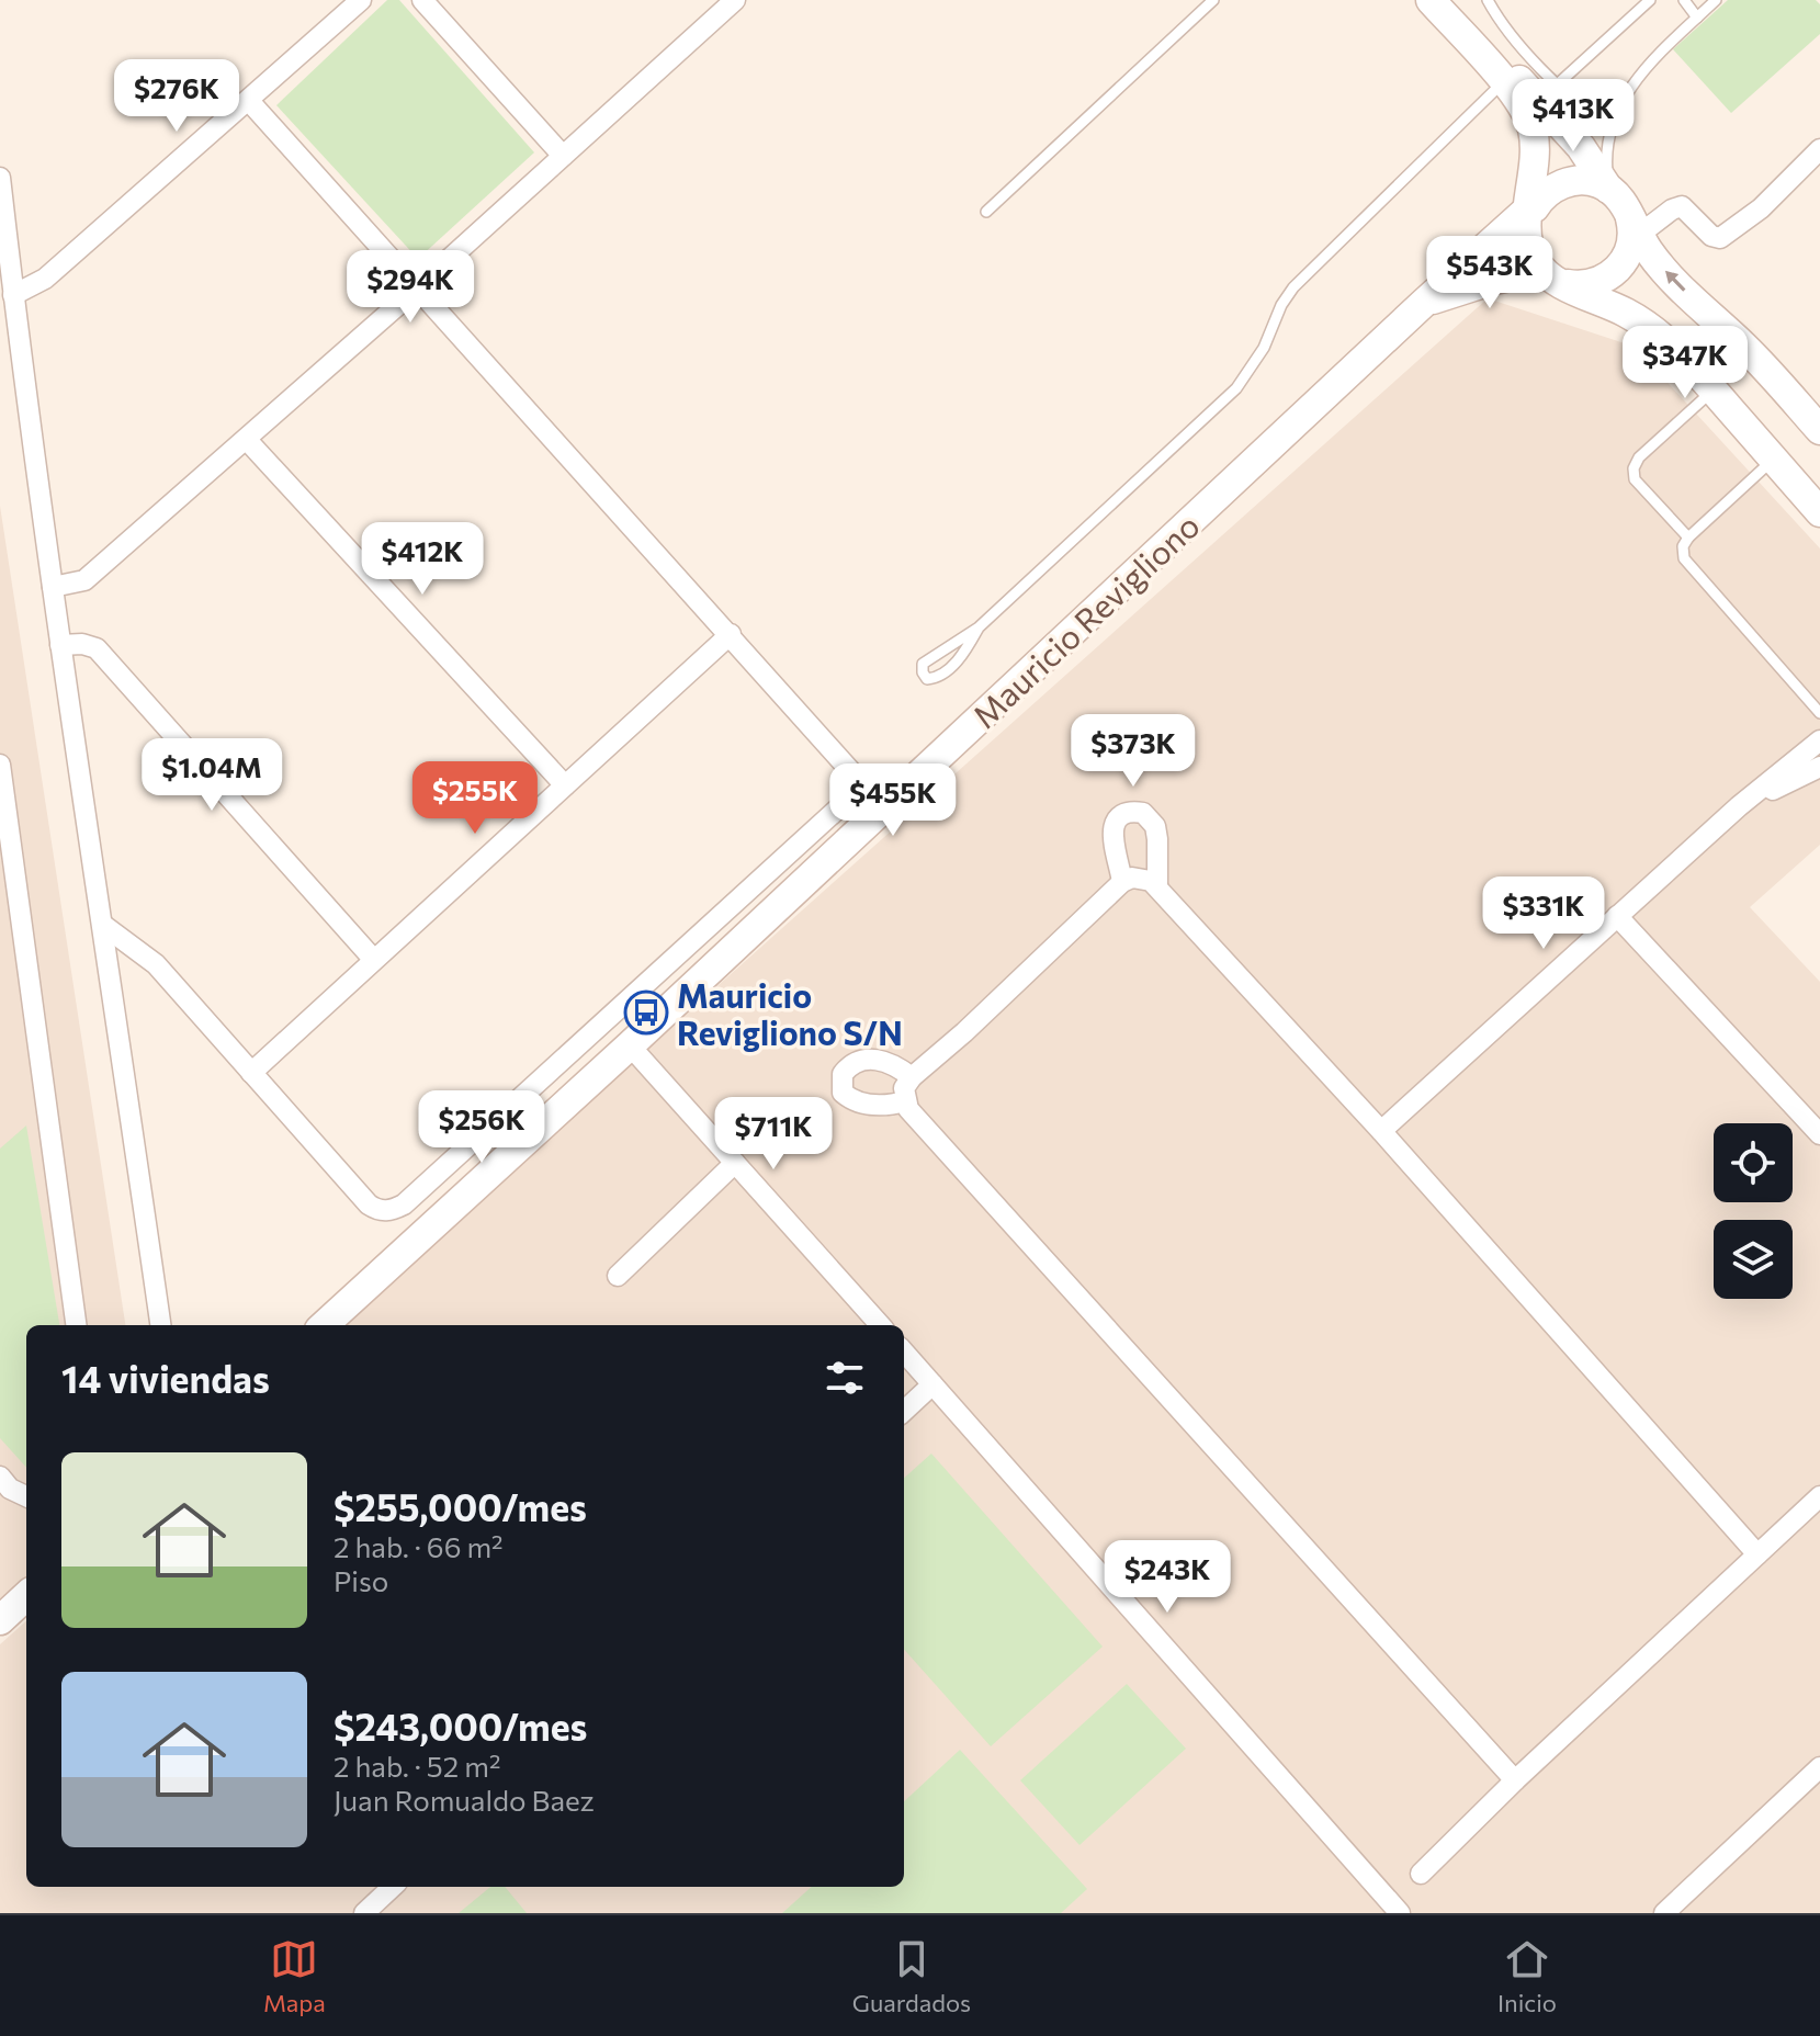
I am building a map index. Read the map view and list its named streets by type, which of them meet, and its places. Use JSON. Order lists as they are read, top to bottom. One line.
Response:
{"streets":{"main road":["Mauricio Revigliono"]},"places":{"bus stop":["Mauricio Revigliono S/N"]},"page":{"price":["$276K","$413K","$543K","$294K","$347K","$412K","$373K","$1.04M","$255K","$455K","$331K","$256K","$711K","$243K"],"heading":"14 viviendas","list":[{"name":"$255,000/mes","note":"2 hab. · 66 m² · Piso"},{"name":"$243,000/mes","note":"2 hab. · 52 m² · Juan Romualdo Baez"}],"tabs":["Mapa","Guardados","Inicio"]}}
